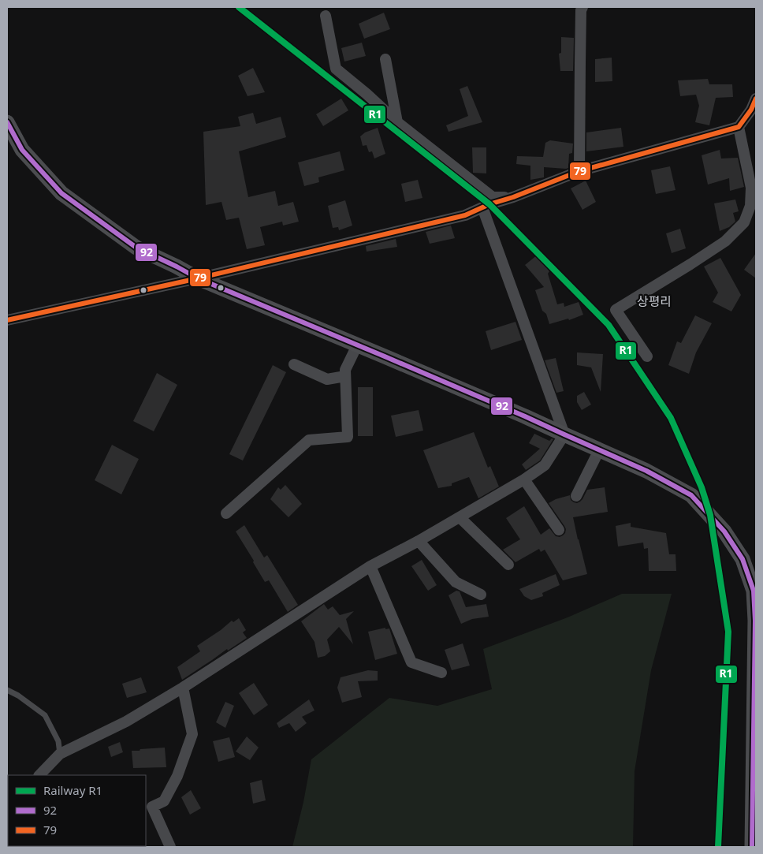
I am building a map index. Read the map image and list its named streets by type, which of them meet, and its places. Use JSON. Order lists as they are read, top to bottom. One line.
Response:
{"districts":["상평리"],"lines":["rail line R1","transit line 79","transit line 92"],"legend":["Railway R1","92","79"]}
